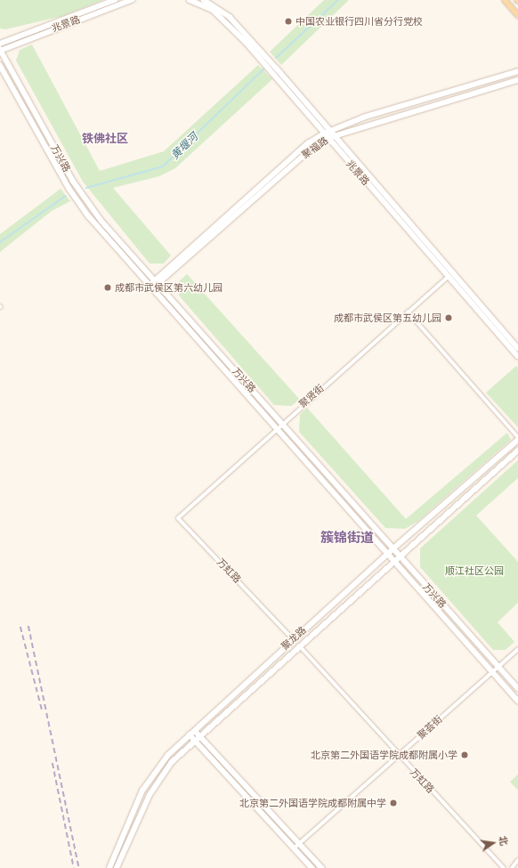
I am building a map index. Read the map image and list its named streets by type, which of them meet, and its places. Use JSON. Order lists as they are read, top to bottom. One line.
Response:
{"streets":{"main road":["兆景路","聚福路","万兴路","聚龙路"],"street":["聚贤街","万虹路","聚荟街"]},"crossings":[["兆景路","聚福路"],["兆景路","万兴路"],["兆景路","聚贤街"],["聚福路","万兴路"],["万兴路","聚贤街"],["万兴路","聚龙路"],["万兴路","聚荟街"],["聚贤街","万虹路"],["万虹路","聚龙路"],["万虹路","聚荟街"]],"districts":["铁佛社区","簇锦街道"],"water":["黄堰河"],"parks":["顺江社区公园"],"places":["中国农业银行四川省分行党校","成都市武侯区第六幼儿园","成都市武侯区第五幼儿园","北京第二外国语学院成都附属小学","北京第二外国语学院成都附属中学"],"north":"right"}
